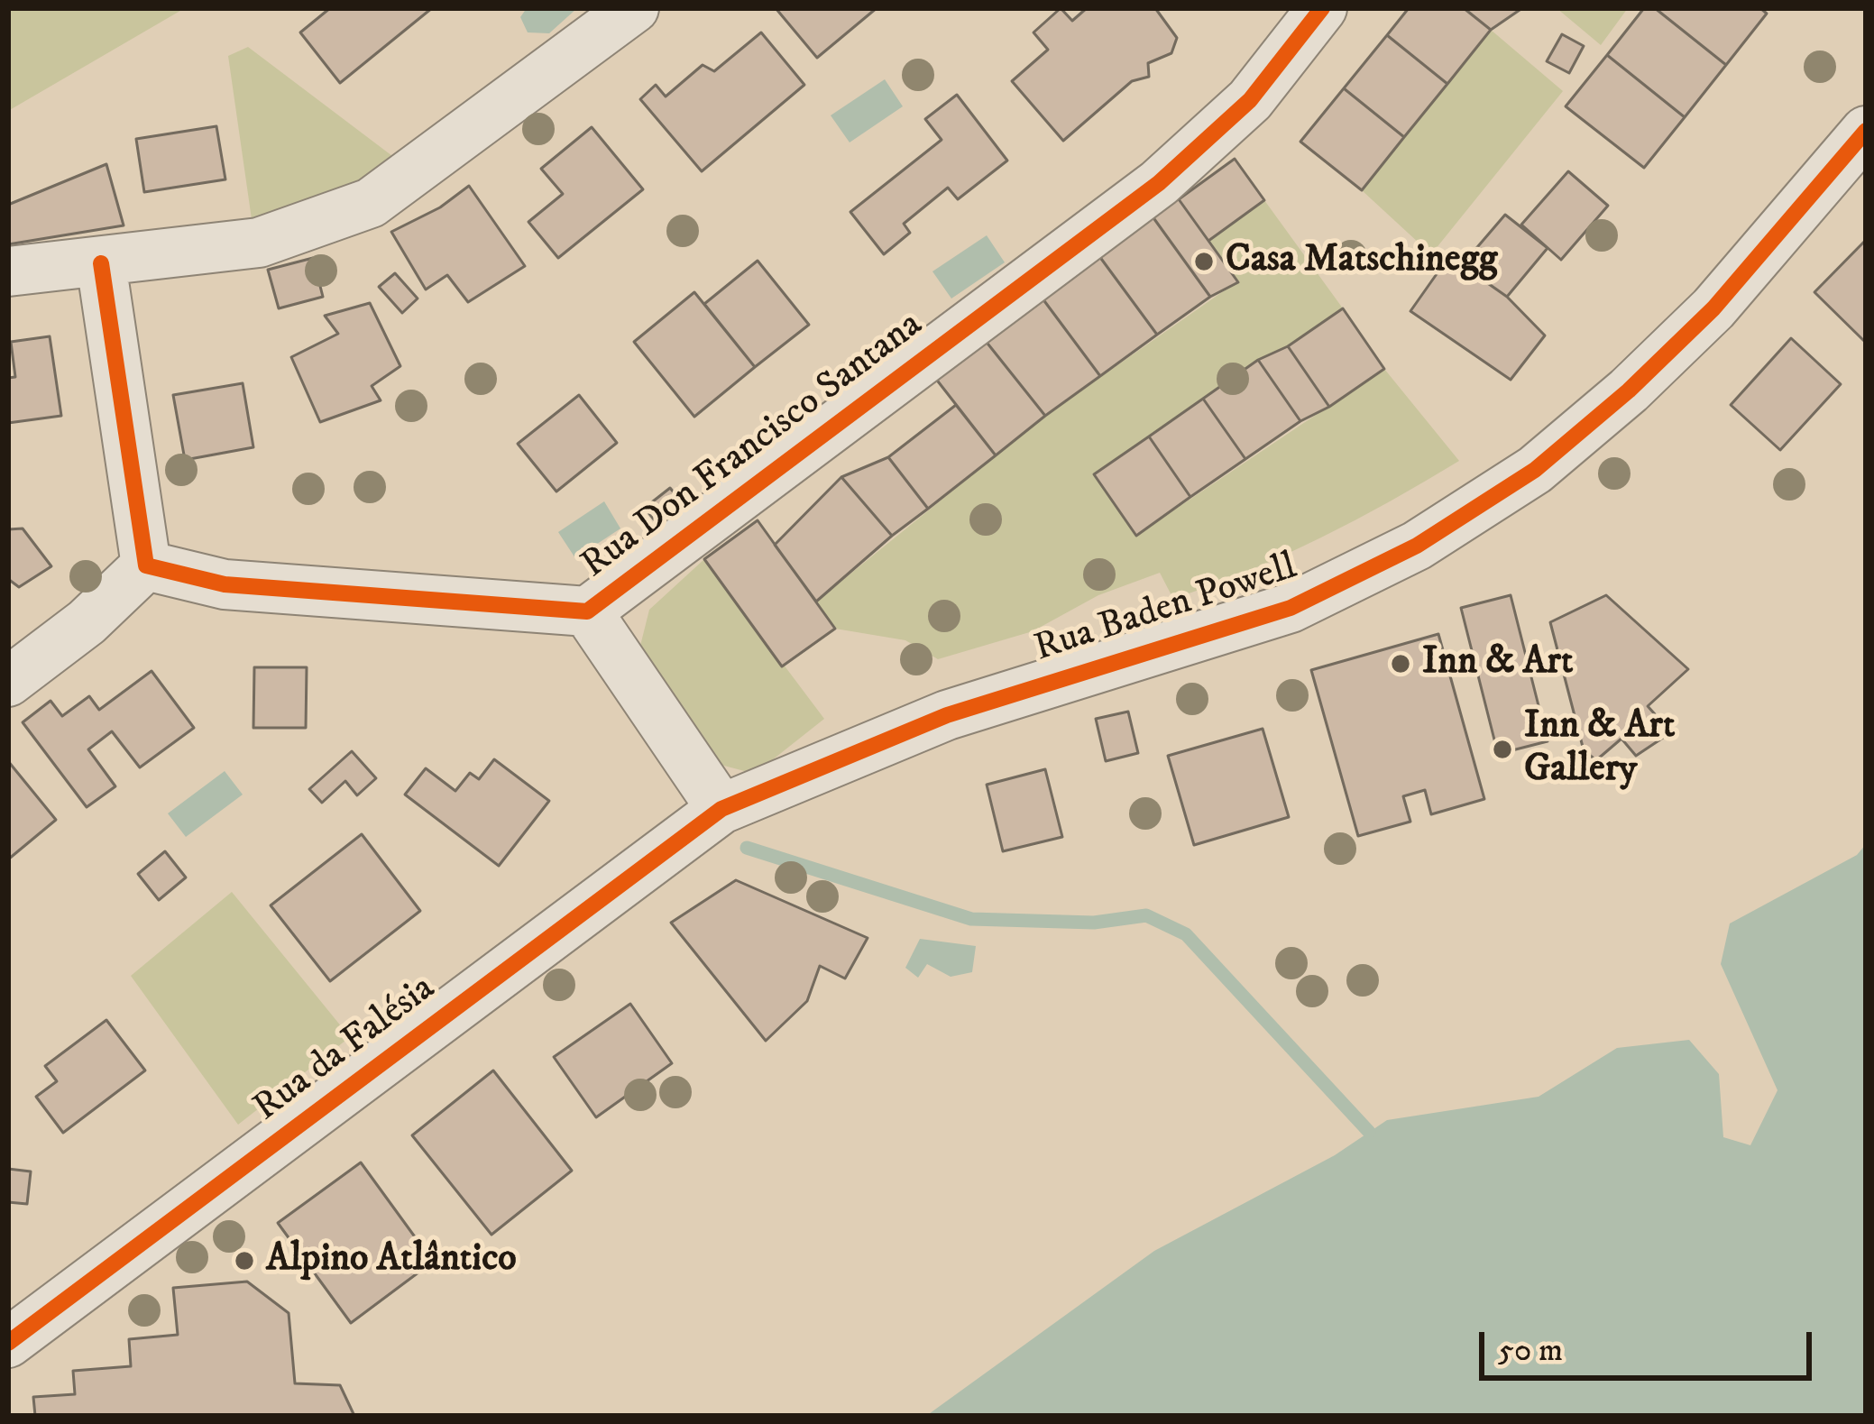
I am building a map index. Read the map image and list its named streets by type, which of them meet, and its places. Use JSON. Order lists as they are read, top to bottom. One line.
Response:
{"streets":{"street":["Rua Don Francisco Santana","Rua Baden Powell","Rua da Falésia"]},"crossings":[["Rua Baden Powell","Rua da Falésia"]],"places":["Casa Matschinegg","Inn & Art","Inn & Art Gallery","Alpino Atlântico"],"scale_bar":"50 m"}
